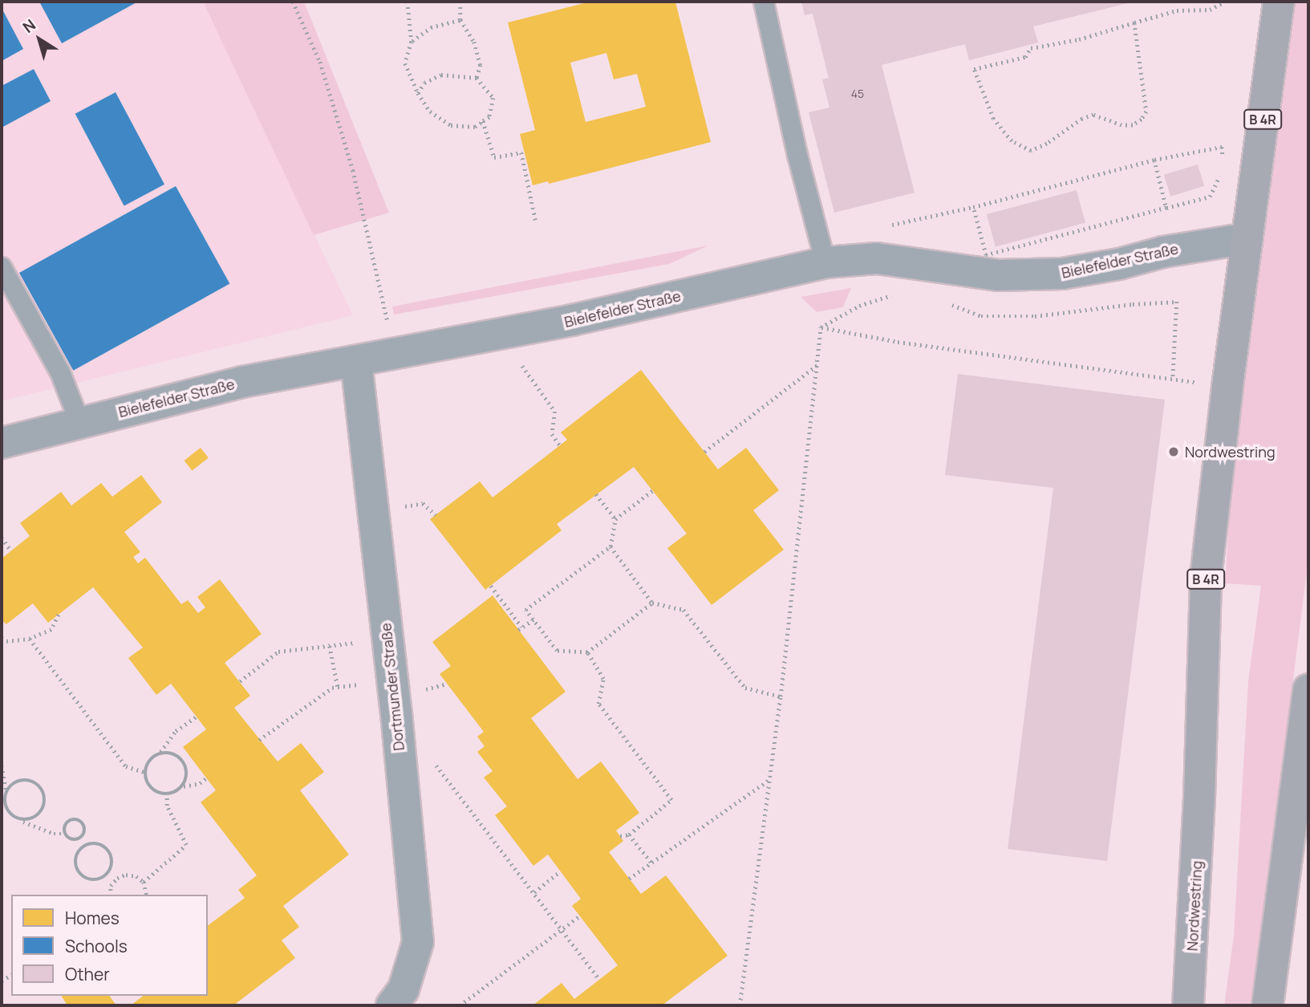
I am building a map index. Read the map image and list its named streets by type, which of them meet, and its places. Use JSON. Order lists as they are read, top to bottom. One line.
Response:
{"streets":{"main road":["B 4R","Nordwestring"],"street":["Bielefelder Straße","Dortmunder Straße"]},"crossings":[["Bielefelder Straße","Dortmunder Straße"],["Bielefelder Straße","Nordwestring"]],"places":["Nordwestring"],"house_numbers":["45"],"legend":["Homes","Schools","Other"],"north":"top left"}
